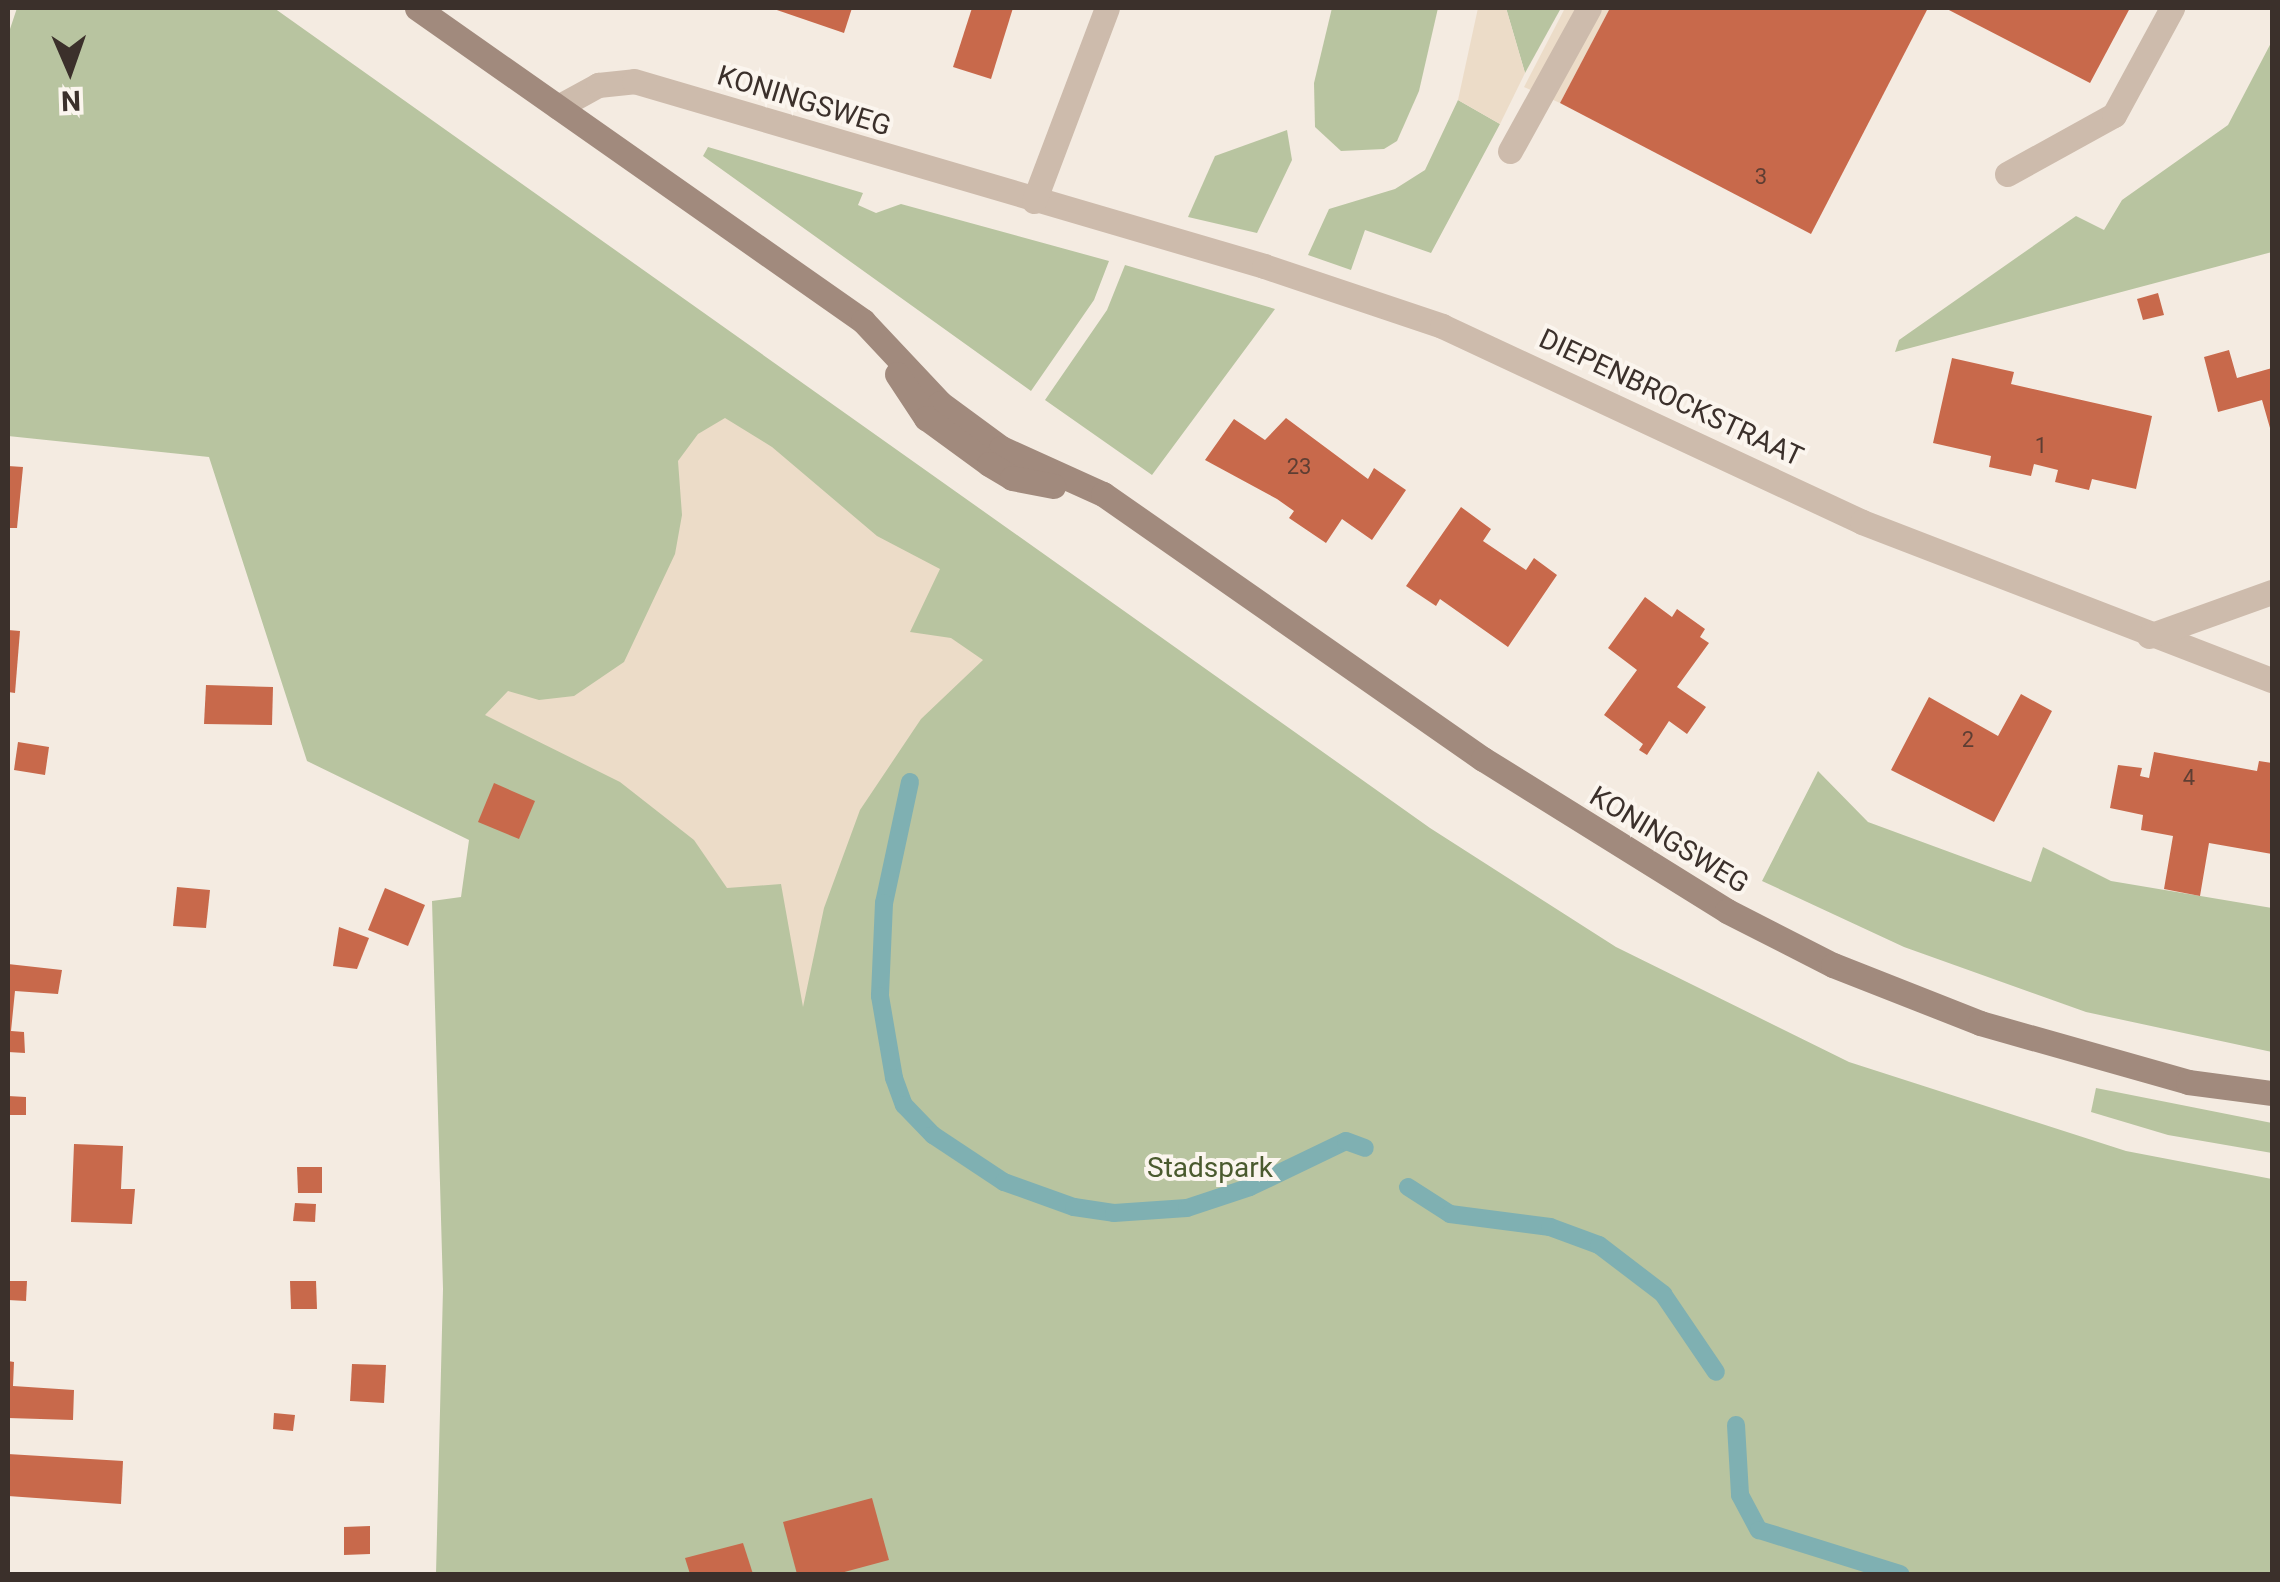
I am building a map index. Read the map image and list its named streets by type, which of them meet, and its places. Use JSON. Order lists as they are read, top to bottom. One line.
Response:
{"streets":{"main road":["KONINGSWEG"],"street":["DIEPENBROCKSTRAAT"]},"crossings":[["KONINGSWEG","DIEPENBROCKSTRAAT"]],"parks":["Stadspark"],"house_numbers":["3","1","23","2","4"],"north":"bottom"}
